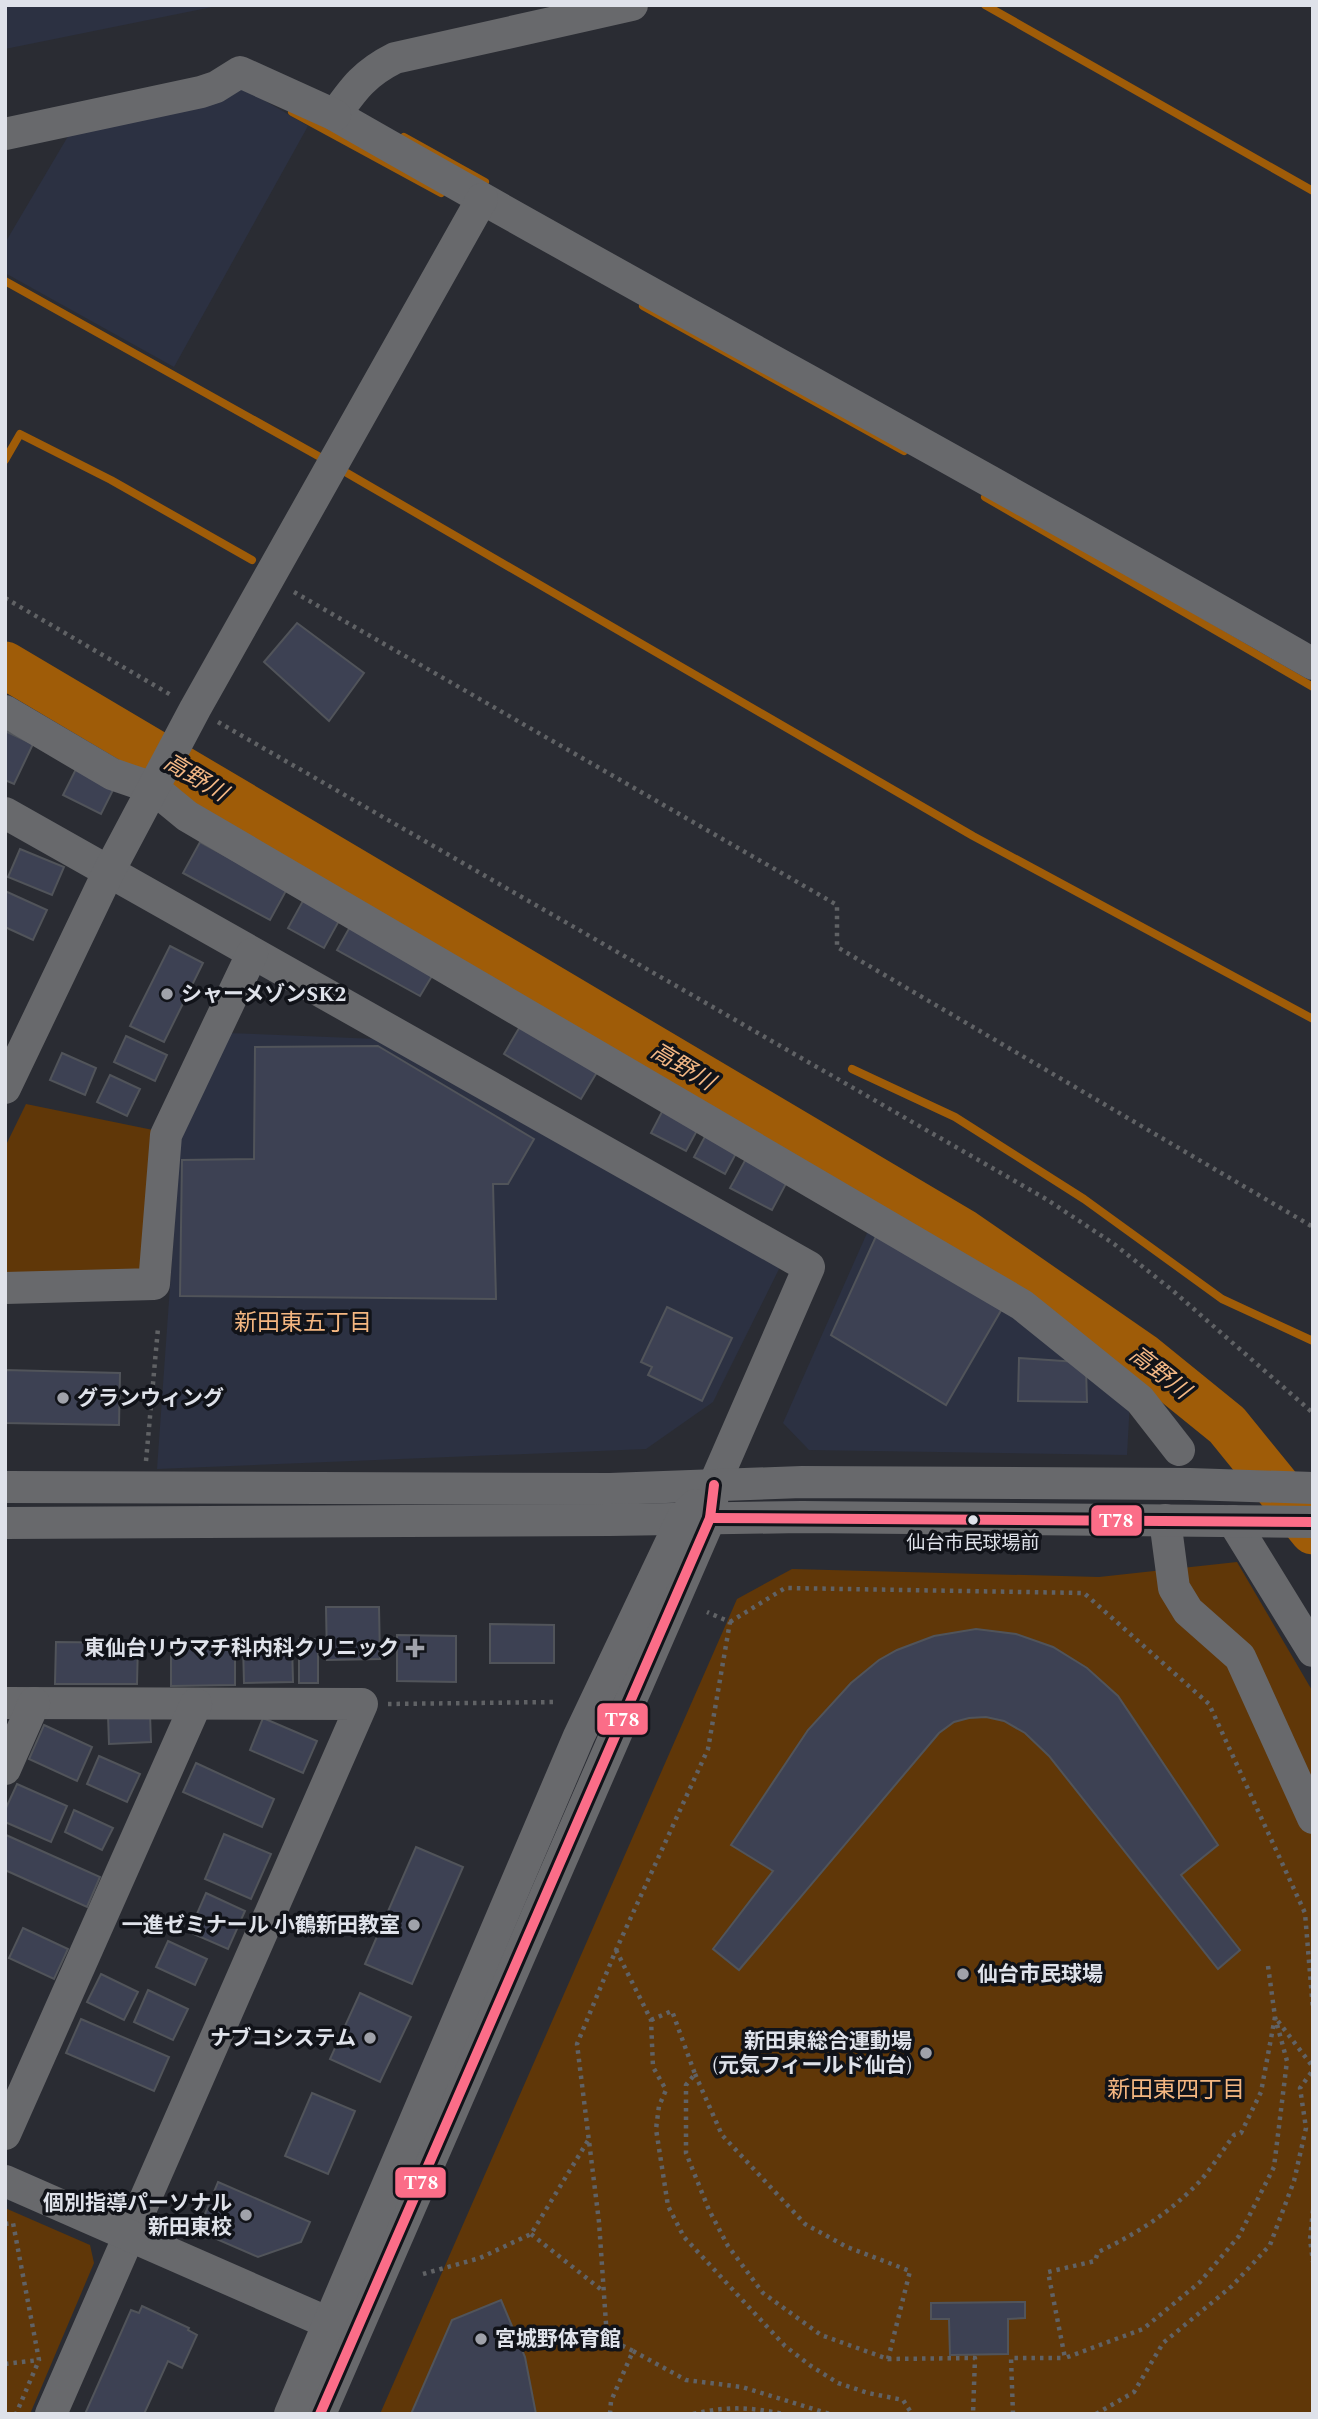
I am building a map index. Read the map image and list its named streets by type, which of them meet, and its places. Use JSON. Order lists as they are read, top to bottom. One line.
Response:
{"districts":["新田東五丁目","新田東四丁目"],"water":["高野川"],"places":{"other":["シャーメゾンSK2","グランウィング","仙台市民球場前","一進ゼミナール 小鶴新田教室","仙台市民球場","ナブコシステム","新田東総合運動場 (元気フィールド仙台)","個別指導パーソナル 新田東校","宮城野体育館"],"health":["東仙台リウマチ科内科クリニック"]},"lines":["transit line T78"]}
